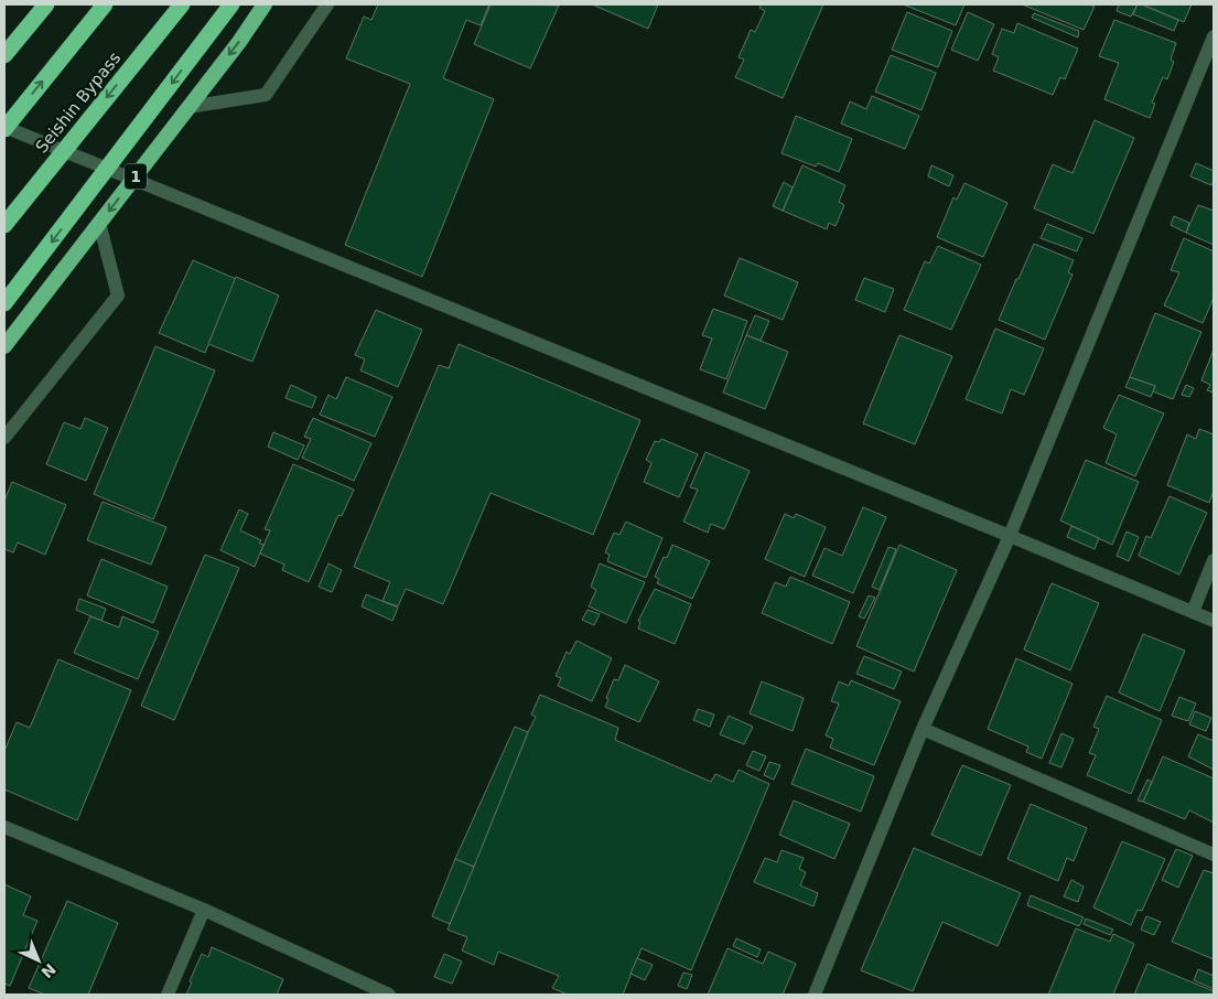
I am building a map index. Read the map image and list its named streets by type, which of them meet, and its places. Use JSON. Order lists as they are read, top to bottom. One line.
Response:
{"streets":{"highway":["Seishin Bypass","1"]},"north":"bottom right"}
